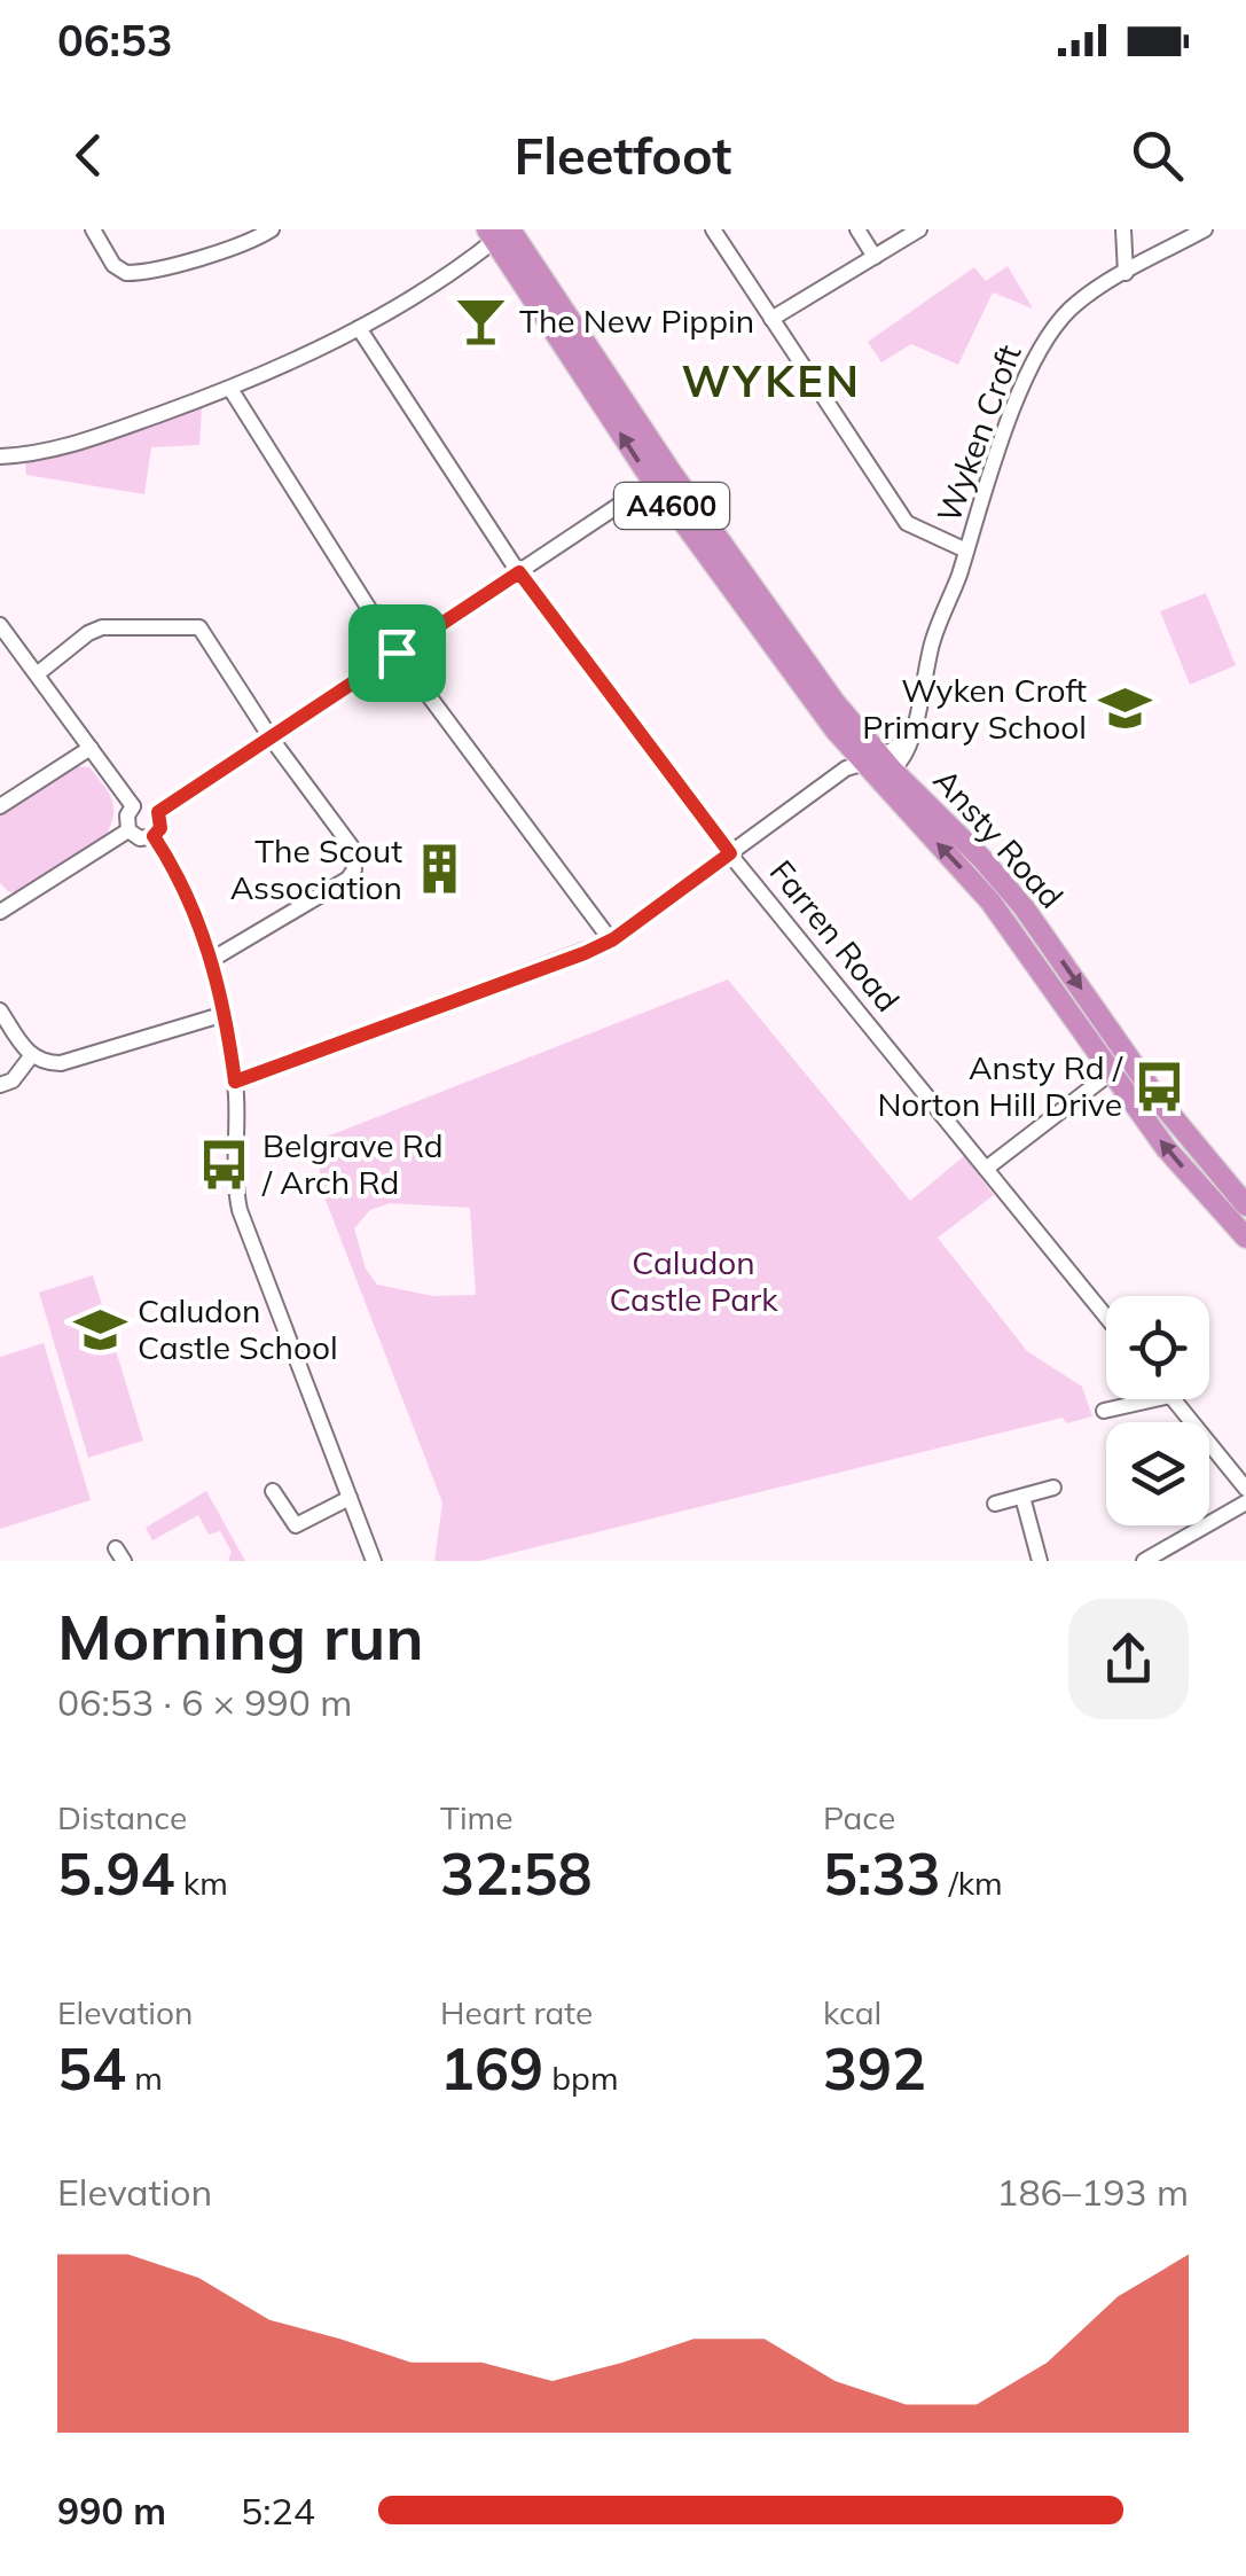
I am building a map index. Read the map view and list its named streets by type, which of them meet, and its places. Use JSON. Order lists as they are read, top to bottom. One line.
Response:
{"streets":{"highway":["A4600","Ansty Road"],"street":["Wyken Croft","Farren Road"]},"crossings":[["Wyken Croft","Ansty Road"]],"districts":["WYKEN"],"parks":["Caludon Castle Park"],"places":{"bar":["The New Pippin"],"school or university":["Wyken Croft Primary School","Caludon Castle School"],"building":["The Scout Association"],"bus stop":["Ansty Rd / Norton Hill Drive","Belgrave Rd / Arch Rd"]},"page":{"status":"06:53","header":"Fleetfoot","heading":["Morning run","06:53 · 6 × 990 m"],"stats":[["Distance","5.94 km"],["Time","32:58"],["Pace","5:33 /km"],["Elevation","54 m"],["Heart rate","169 bpm"],["kcal","392"]],"chart":["Elevation","186–193 m"],"list":[{"name":"990 m","note":"5:24"}]}}
